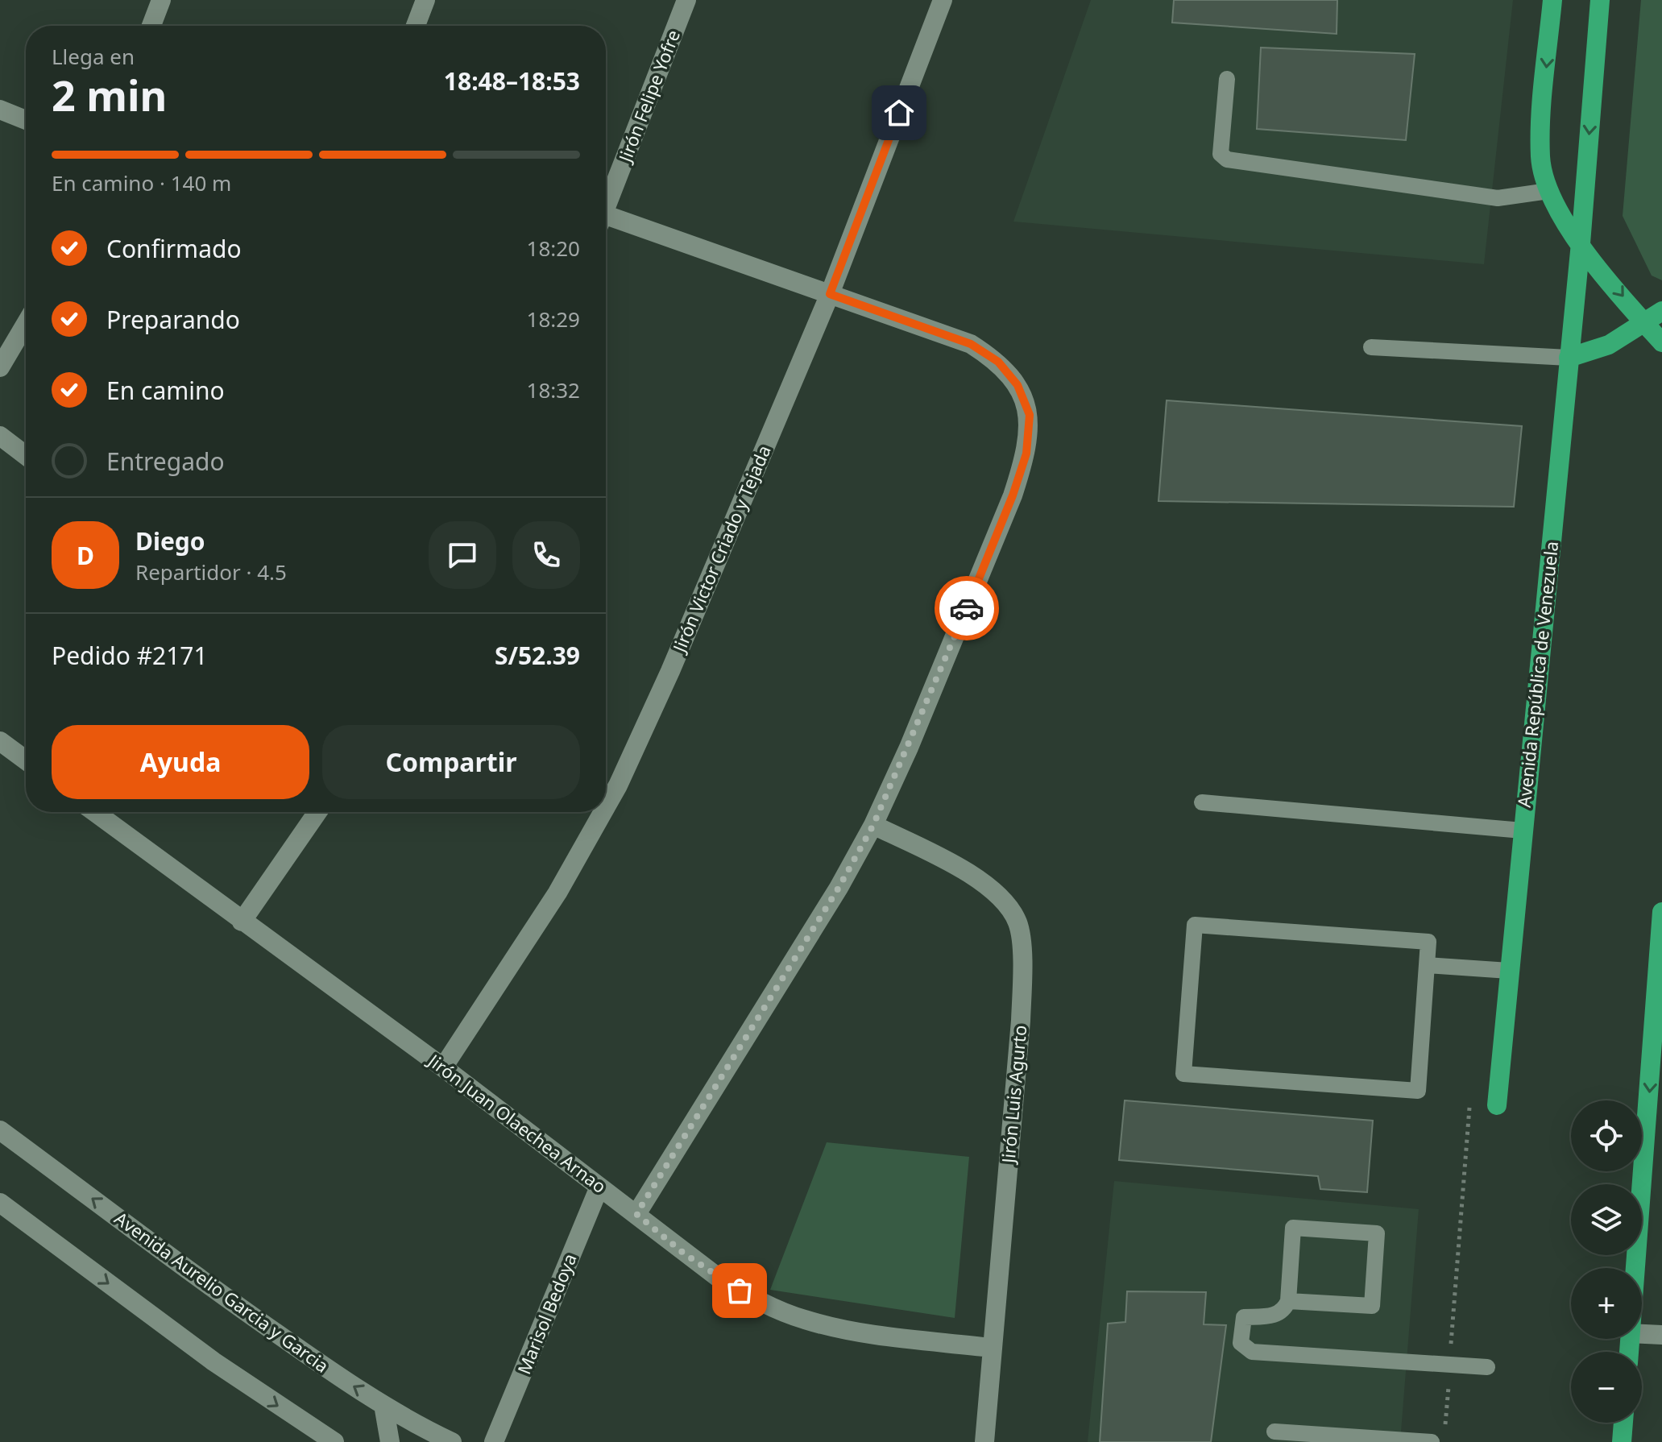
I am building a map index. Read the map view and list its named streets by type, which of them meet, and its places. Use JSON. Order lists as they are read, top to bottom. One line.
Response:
{"streets":{"main road":["Avenida República de Venezuela"],"street":["Jirón Felipe Yofre","Jirón Victor Criado y Tejada","Jirón Luis Agurto","Jirón Juan Olaechea Arnao","Avenida Aurelio Garcia y Garcia","Marisol Bedoya"]},"crossings":[["Jirón Victor Criado y Tejada","Jirón Juan Olaechea Arnao"],["Jirón Luis Agurto","Jirón Juan Olaechea Arnao"],["Jirón Juan Olaechea Arnao","Marisol Bedoya"]],"page":{"heading":["2 min","Llega en","18:48–18:53"],"panel":["Diego","Repartidor · 4.5","Pedido #2171","S/52.39"],"bar":"En camino · 140 m","list":[["Confirmado","18:20"],["Preparando","18:29"],["En camino","18:32"],"Entregado"],"round":"D","buttons":["Ayuda","Compartir"],"map_buttons":["+","−"]}}
